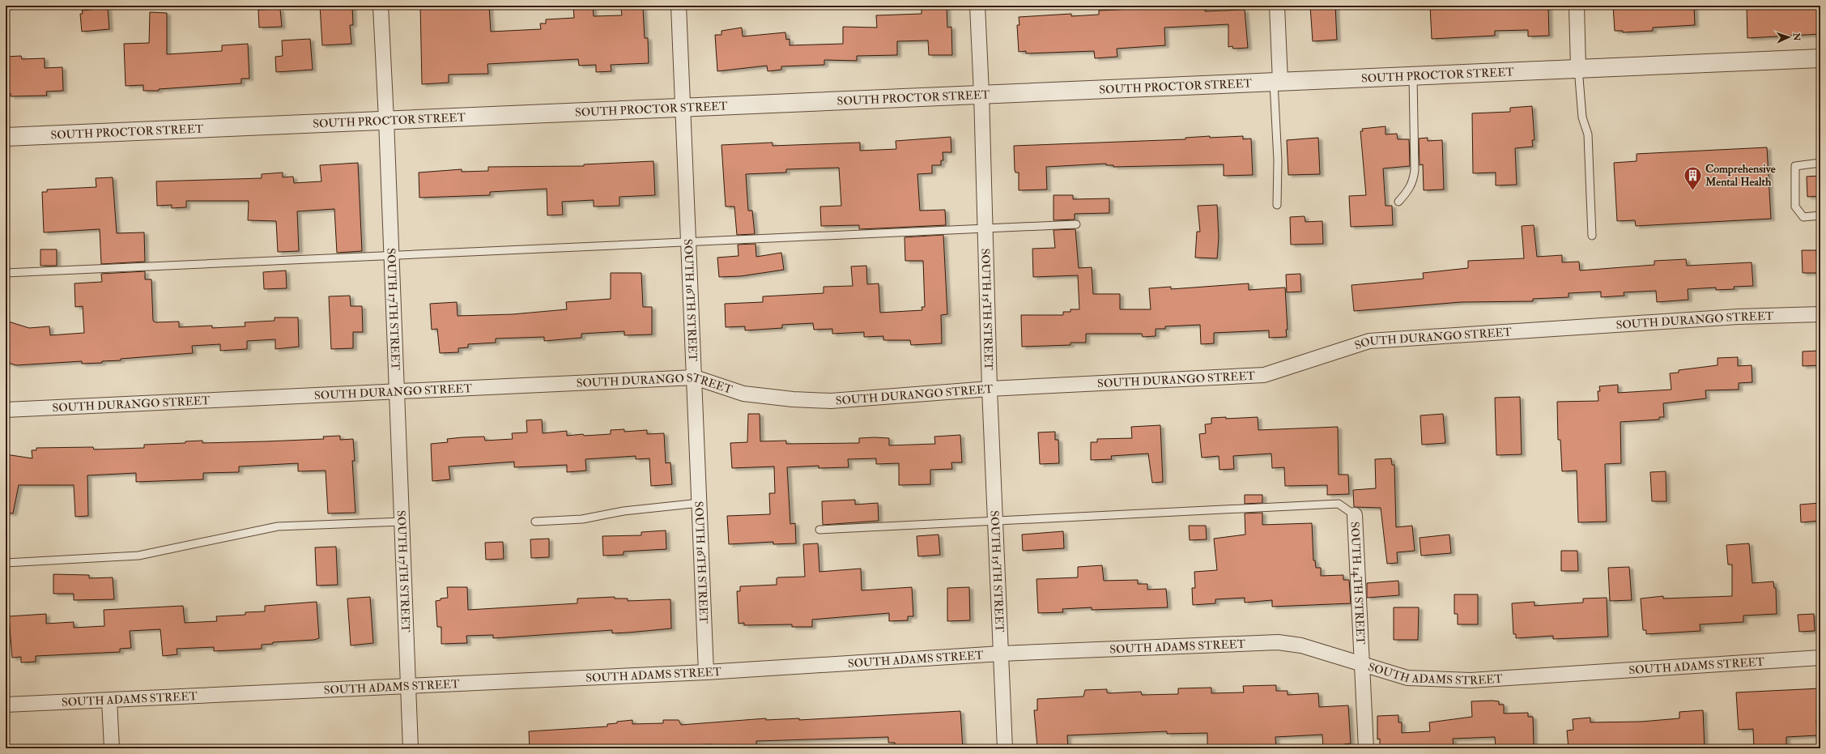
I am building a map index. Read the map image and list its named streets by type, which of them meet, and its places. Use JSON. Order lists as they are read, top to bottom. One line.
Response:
{"streets":{"street":["SOUTH PROCTOR STREET","SOUTH 16TH STREET","SOUTH 17TH STREET","SOUTH 15TH STREET","SOUTH DURANGO STREET","SOUTH 14TH STREET","SOUTH ADAMS STREET"]},"crossings":[["SOUTH PROCTOR STREET","SOUTH 16TH STREET"],["SOUTH PROCTOR STREET","SOUTH 17TH STREET"],["SOUTH PROCTOR STREET","SOUTH 15TH STREET"],["SOUTH 16TH STREET","SOUTH DURANGO STREET"],["SOUTH 16TH STREET","SOUTH ADAMS STREET"],["SOUTH 17TH STREET","SOUTH DURANGO STREET"],["SOUTH 17TH STREET","SOUTH ADAMS STREET"],["SOUTH 15TH STREET","SOUTH DURANGO STREET"],["SOUTH 15TH STREET","SOUTH ADAMS STREET"],["SOUTH 14TH STREET","SOUTH ADAMS STREET"]],"places":{"building":["Comprehensive Mental Health"]},"north":"right"}
